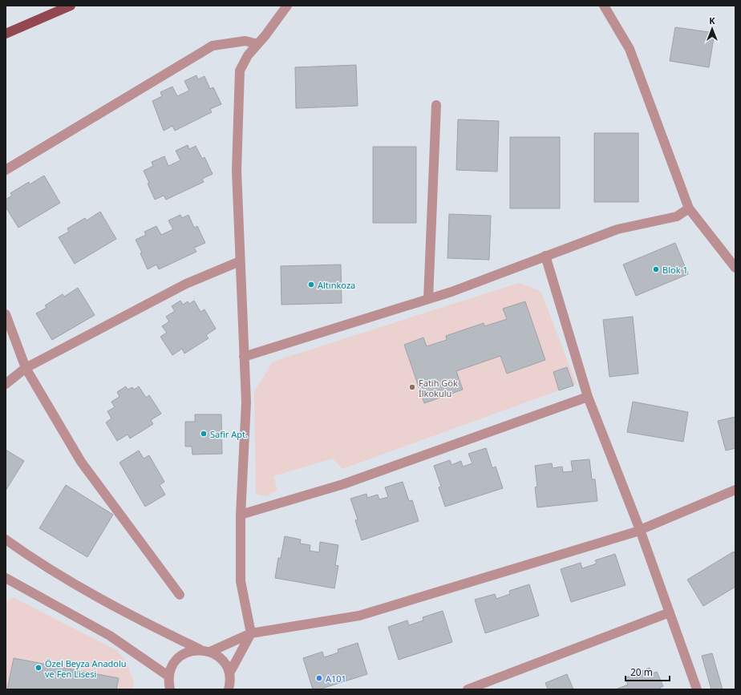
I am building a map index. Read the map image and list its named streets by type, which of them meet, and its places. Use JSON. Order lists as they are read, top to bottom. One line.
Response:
{"places":["Blok 1","Altınkoza","Fatih Gök İlkokulu","Safir Apt.","Özel Beyza Anadolu ve Fen Lisesi","A101"],"scale_bar":"20 m","north":"top"}
